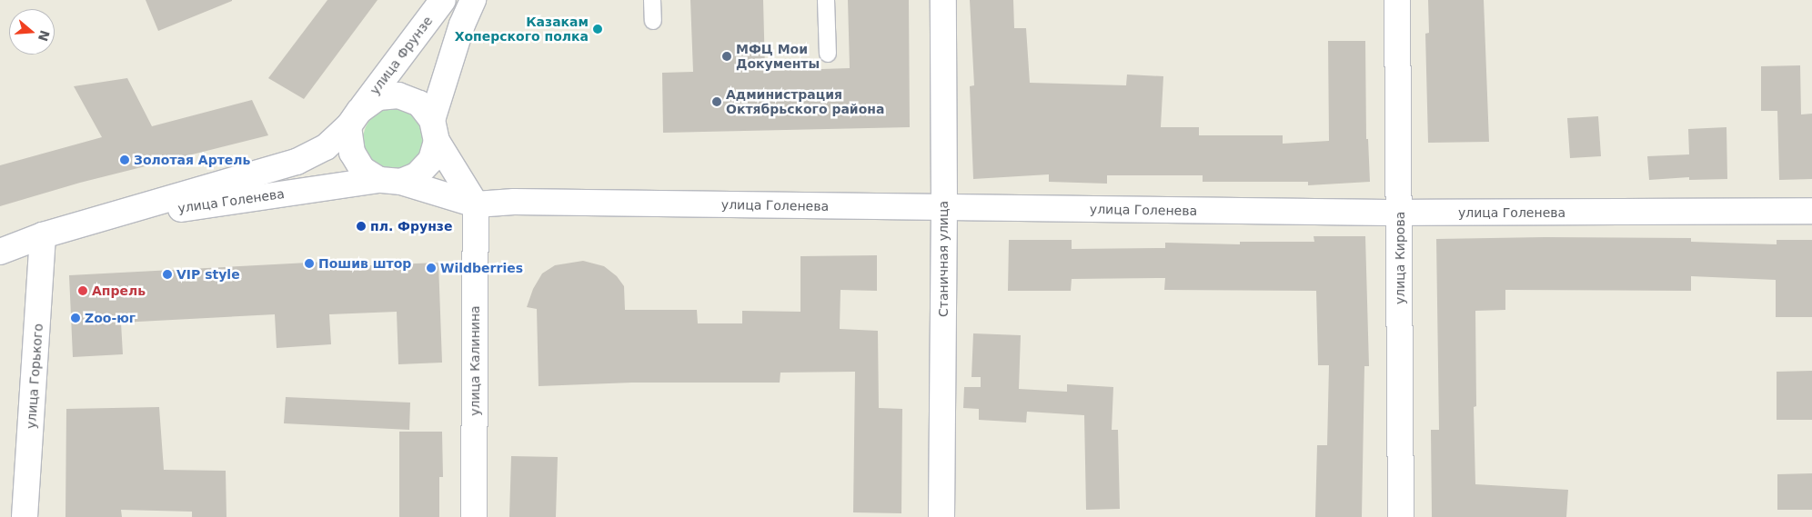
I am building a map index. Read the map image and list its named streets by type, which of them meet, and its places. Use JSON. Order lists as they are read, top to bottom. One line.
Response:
{"streets":{"street":["улица Фрунзе","улица Голенева","улица Кирова","Станичная улица","улица Калинина","улица Горького"]},"crossings":[["улица Фрунзе","улица Голенева"],["улица Голенева","улица Кирова"],["улица Голенева","Станичная улица"],["улица Голенева","улица Калинина"],["улица Голенева","улица Горького"]],"places":["Казакам Хоперского полка","МФЦ Мои Документы","Администрация Октябрьского района","Золотая Артель","пл. Фрунзе","Пошив штор","Wildberries","VIP style","Апрель","Zoo-юг"],"north":"right"}
